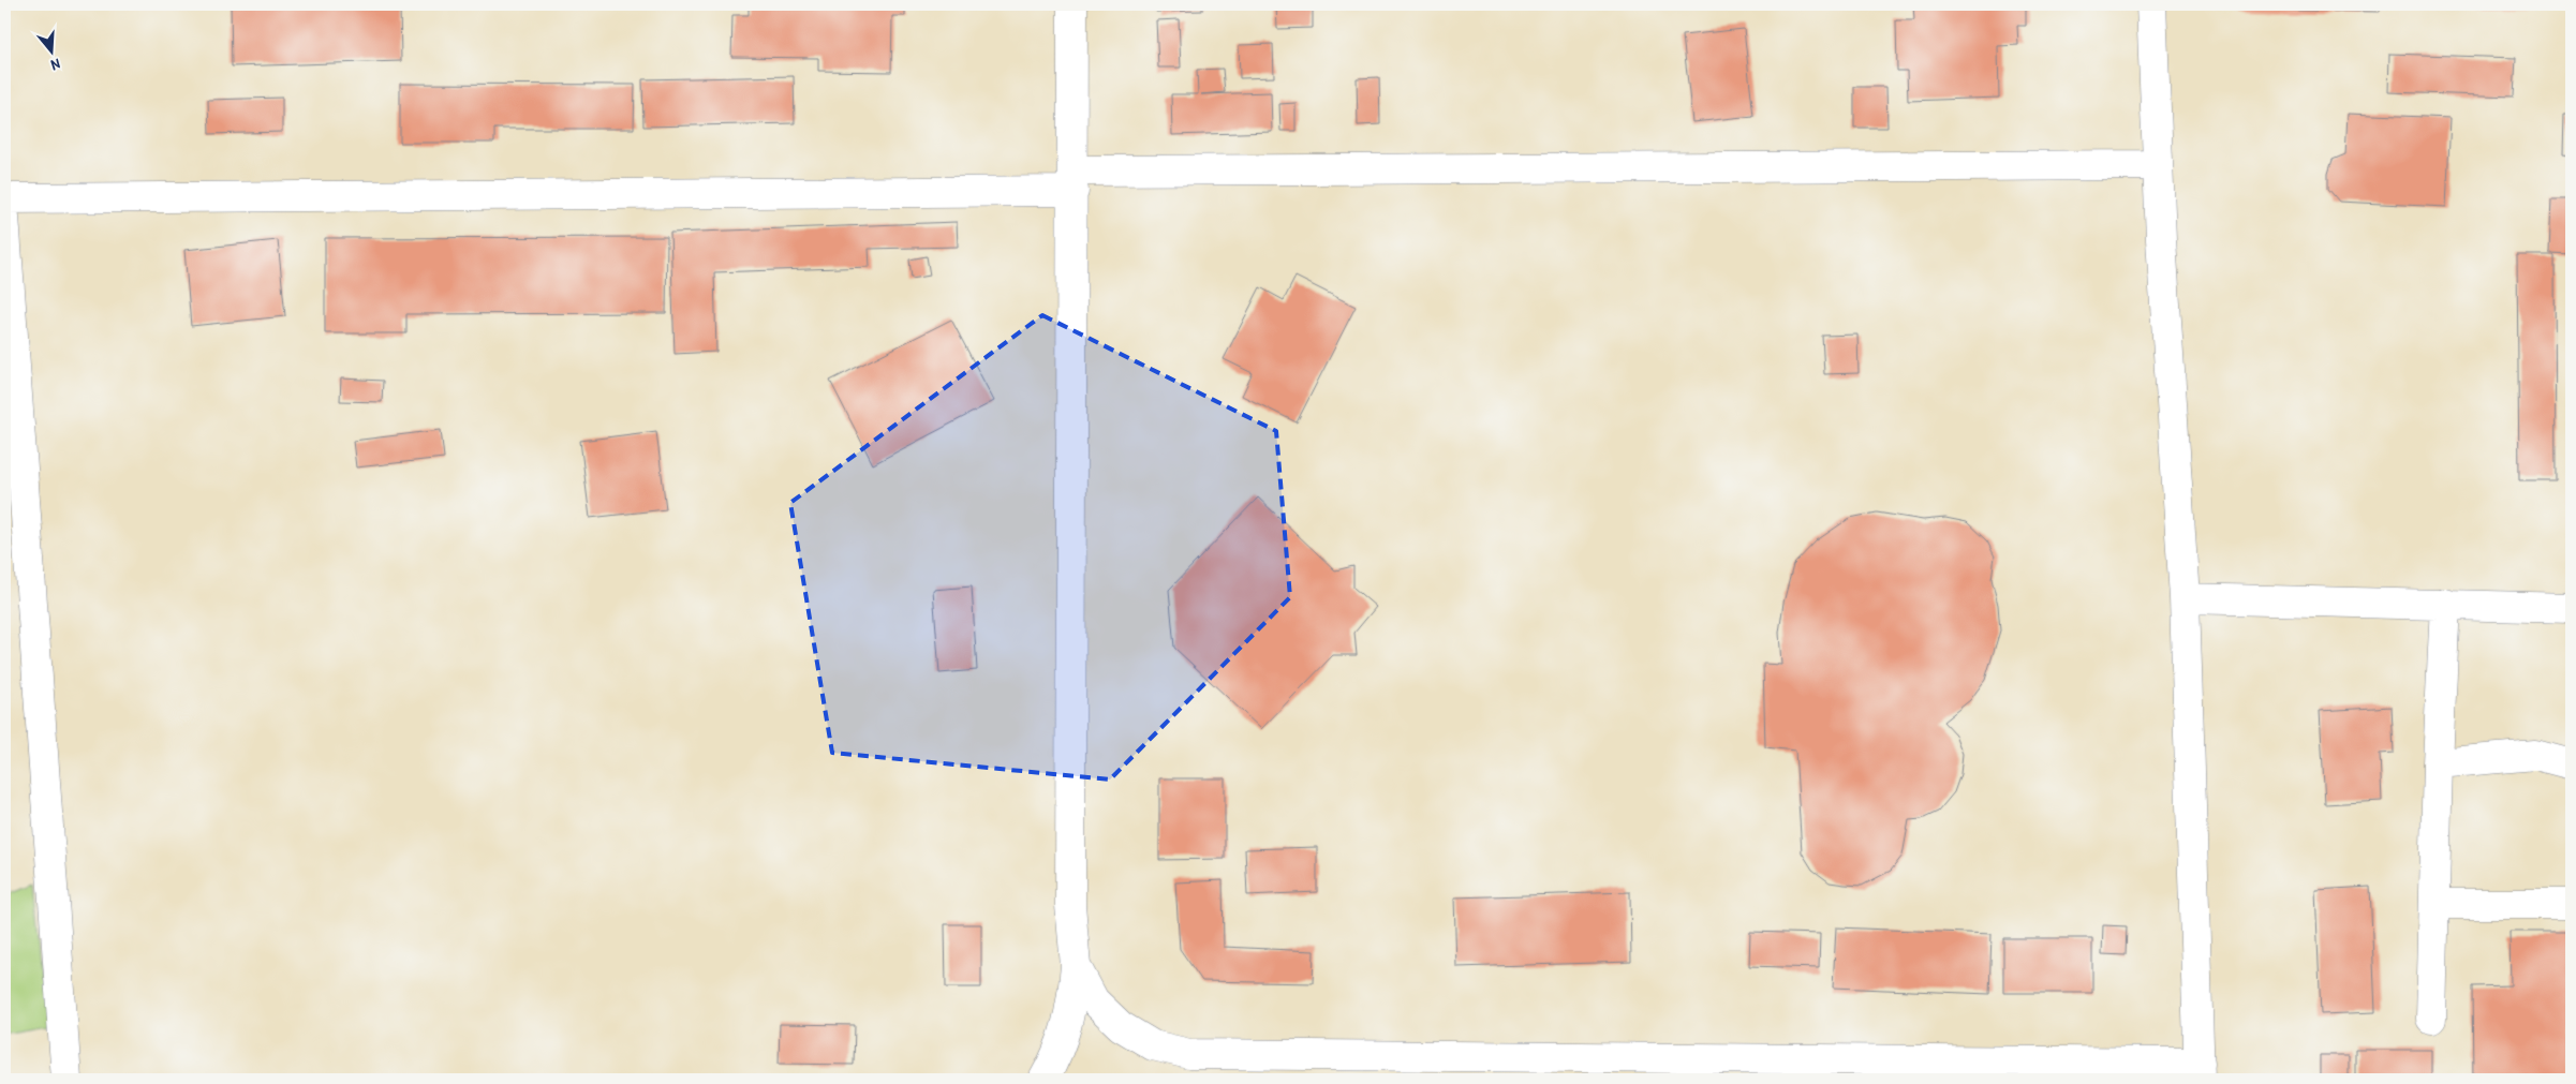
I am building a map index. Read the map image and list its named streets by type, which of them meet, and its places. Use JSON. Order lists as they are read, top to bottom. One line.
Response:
{"north":"bottom"}
